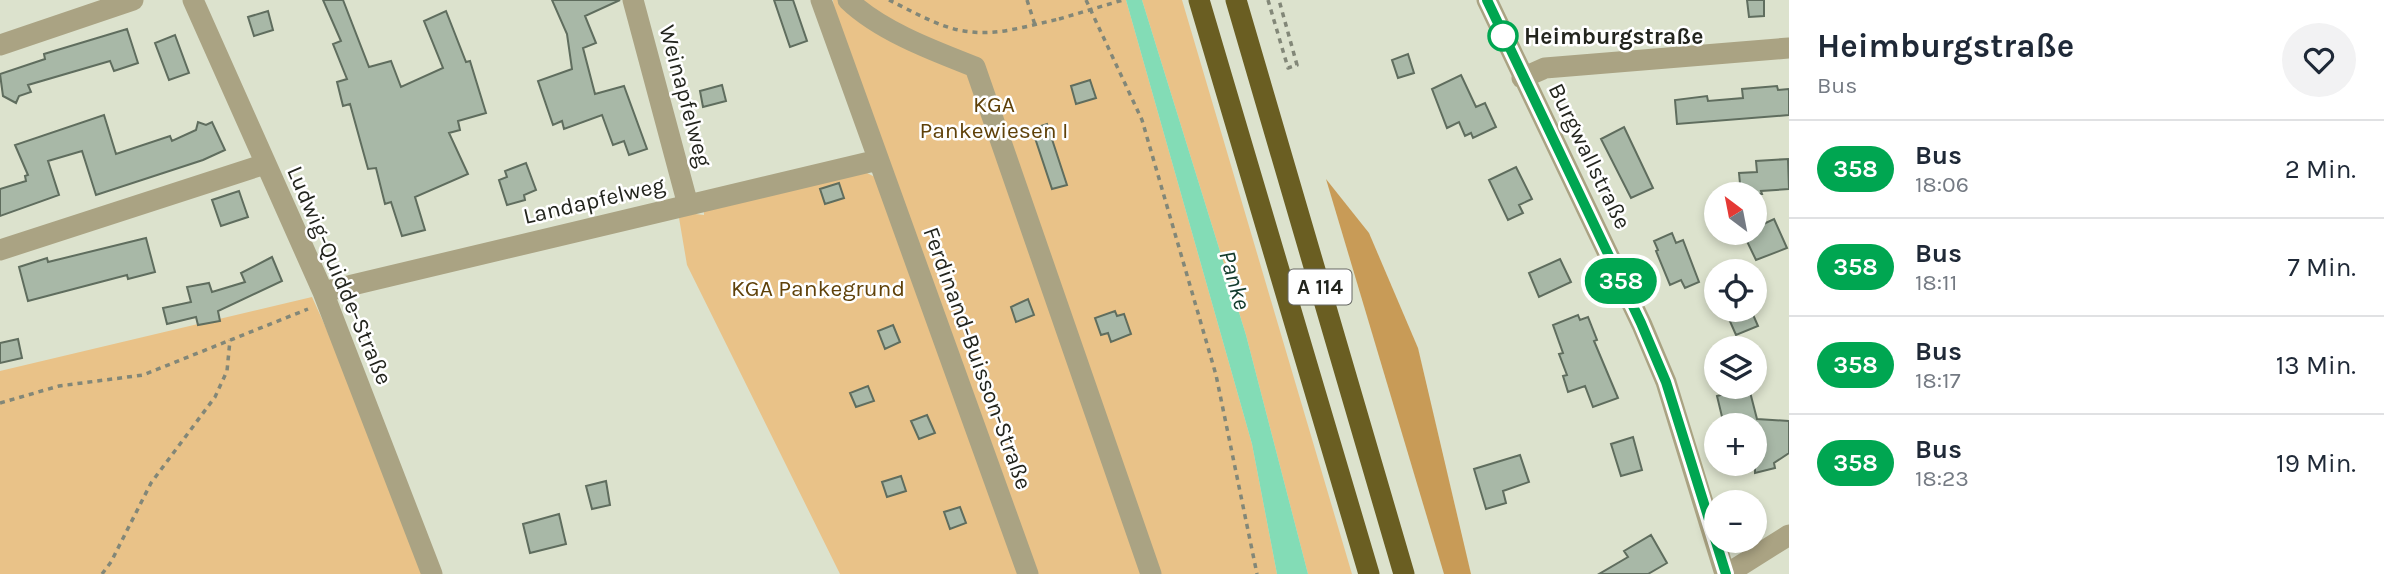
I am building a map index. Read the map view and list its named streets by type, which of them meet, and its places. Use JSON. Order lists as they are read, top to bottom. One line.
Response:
{"streets":{"highway":["A 114"],"street":["Weinapfelweg","Burgwallstraße","Landapfelweg","Ludwig-Quidde-Straße","Ferdinand-Buisson-Straße"]},"crossings":[["Weinapfelweg","Landapfelweg"],["Landapfelweg","Ludwig-Quidde-Straße"],["Landapfelweg","Ferdinand-Buisson-Straße"]],"water":["Panke"],"parks":["KGA Pankewiesen I","KGA Pankegrund"],"places":["Heimburgstraße"],"lines":["bus line 358"],"north":"top left","page":{"on_map":"358","heading":["Heimburgstraße","Bus"],"list":[{"mark":"358","name":"Bus","note":"18:06","value":"2 Min."},{"mark":"358","name":"Bus","note":"18:11","value":"7 Min."},{"mark":"358","name":"Bus","note":"18:17","value":"13 Min."},{"mark":"358","name":"Bus","note":"18:23","value":"19 Min."}],"map_buttons":["+","−"]}}
